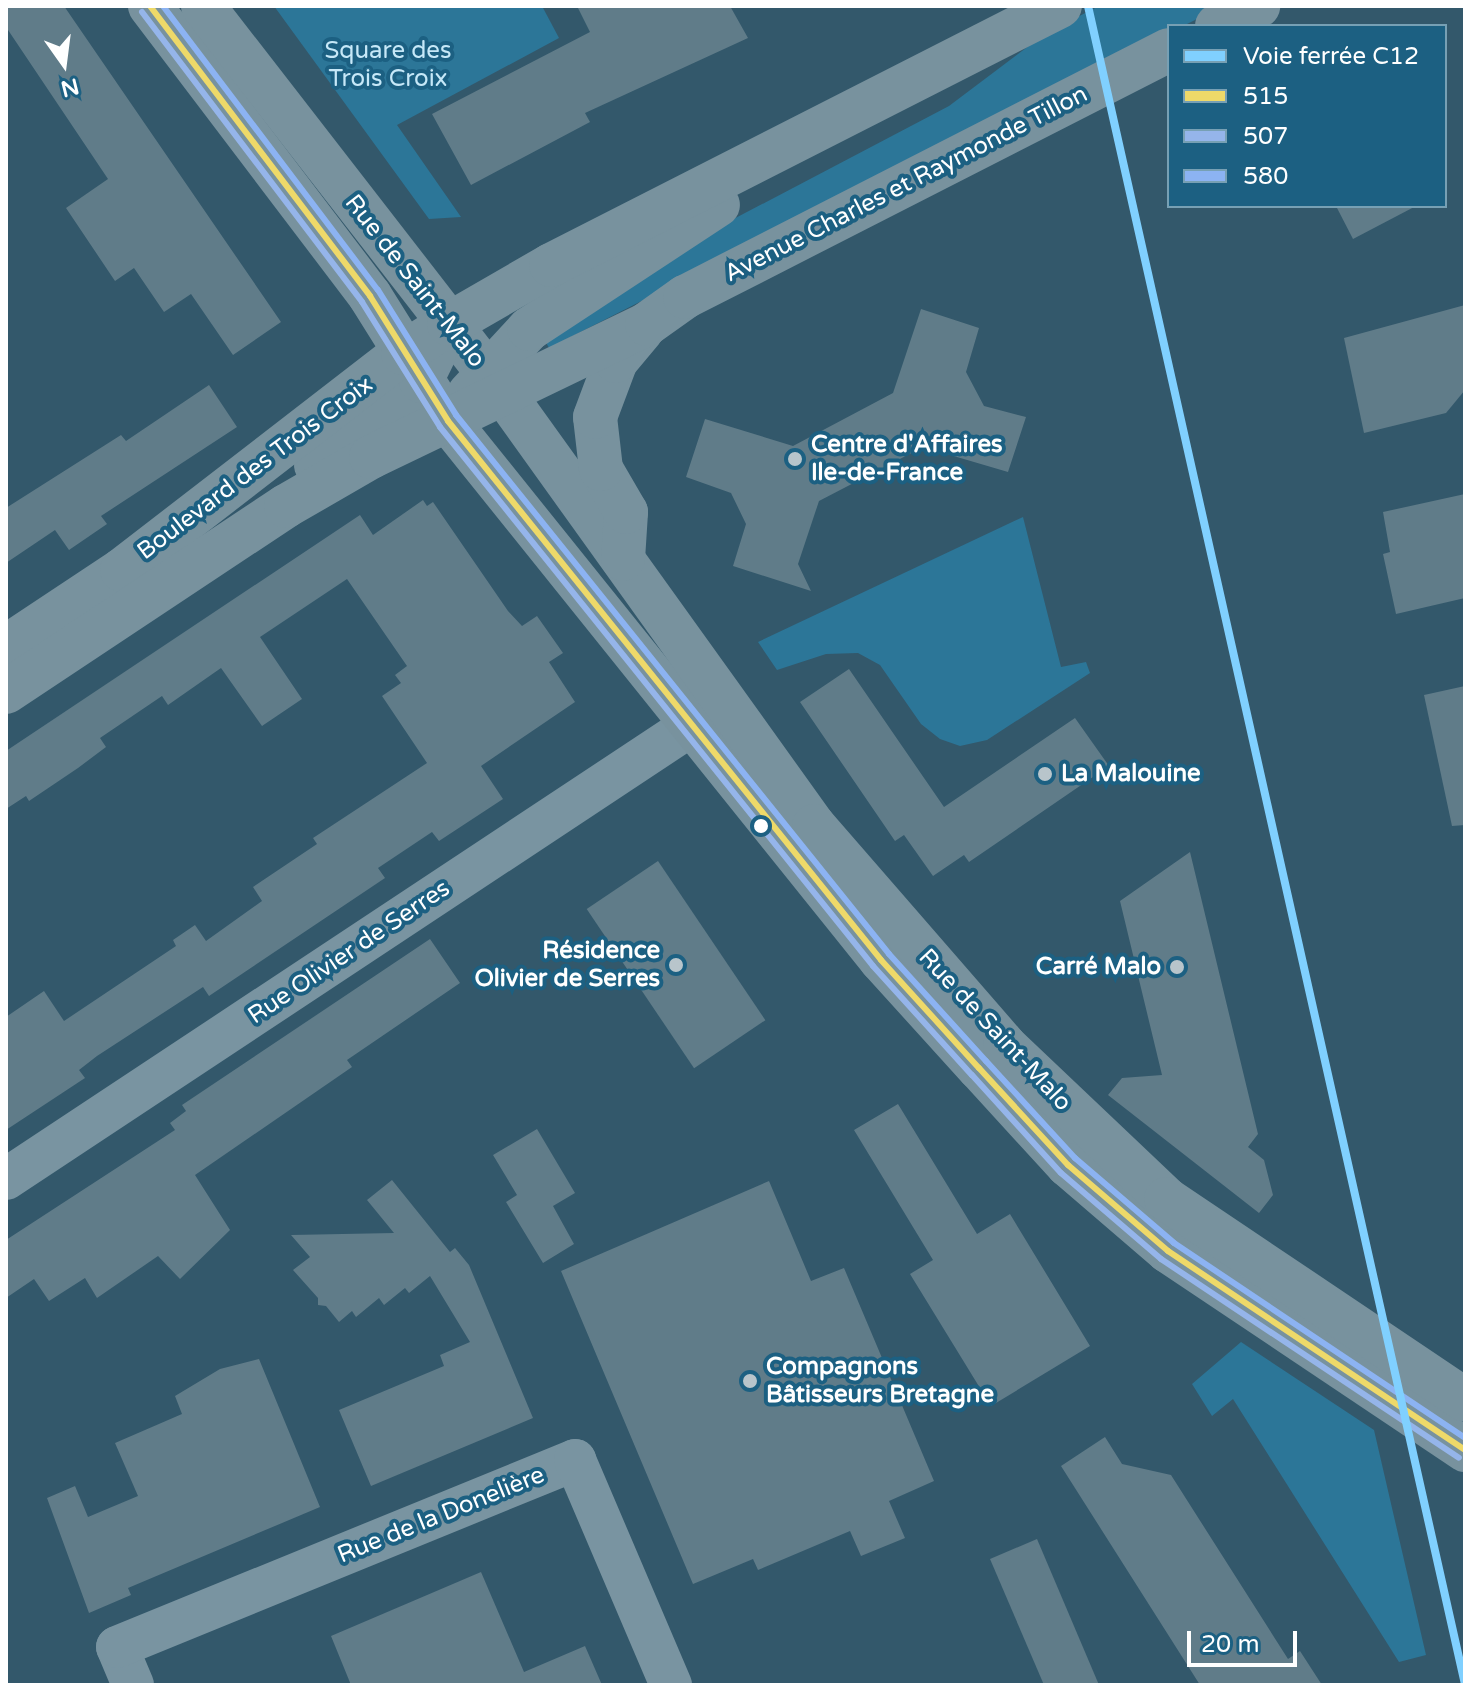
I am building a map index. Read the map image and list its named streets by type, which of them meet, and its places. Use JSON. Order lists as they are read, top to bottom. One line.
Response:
{"streets":{"main road":["Avenue Charles et Raymonde Tillon","Rue de Saint-Malo","Boulevard des Trois Croix"],"street":["Rue Olivier de Serres","Rue de la Donelière"]},"crossings":[["Avenue Charles et Raymonde Tillon","Rue de Saint-Malo"],["Avenue Charles et Raymonde Tillon","Boulevard des Trois Croix"],["Rue de Saint-Malo","Boulevard des Trois Croix"],["Rue de Saint-Malo","Rue Olivier de Serres"]],"parks":["Square des Trois Croix"],"places":["Centre d'Affaires Ile-de-France","La Malouine","Résidence Olivier de Serres","Carré Malo","Compagnons Bâtisseurs Bretagne"],"lines":["rail line C12","transit line 515","transit line 580","transit line 507"],"legend":["Voie ferrée C12","515","507","580"],"scale_bar":"20 m","north":"bottom"}
